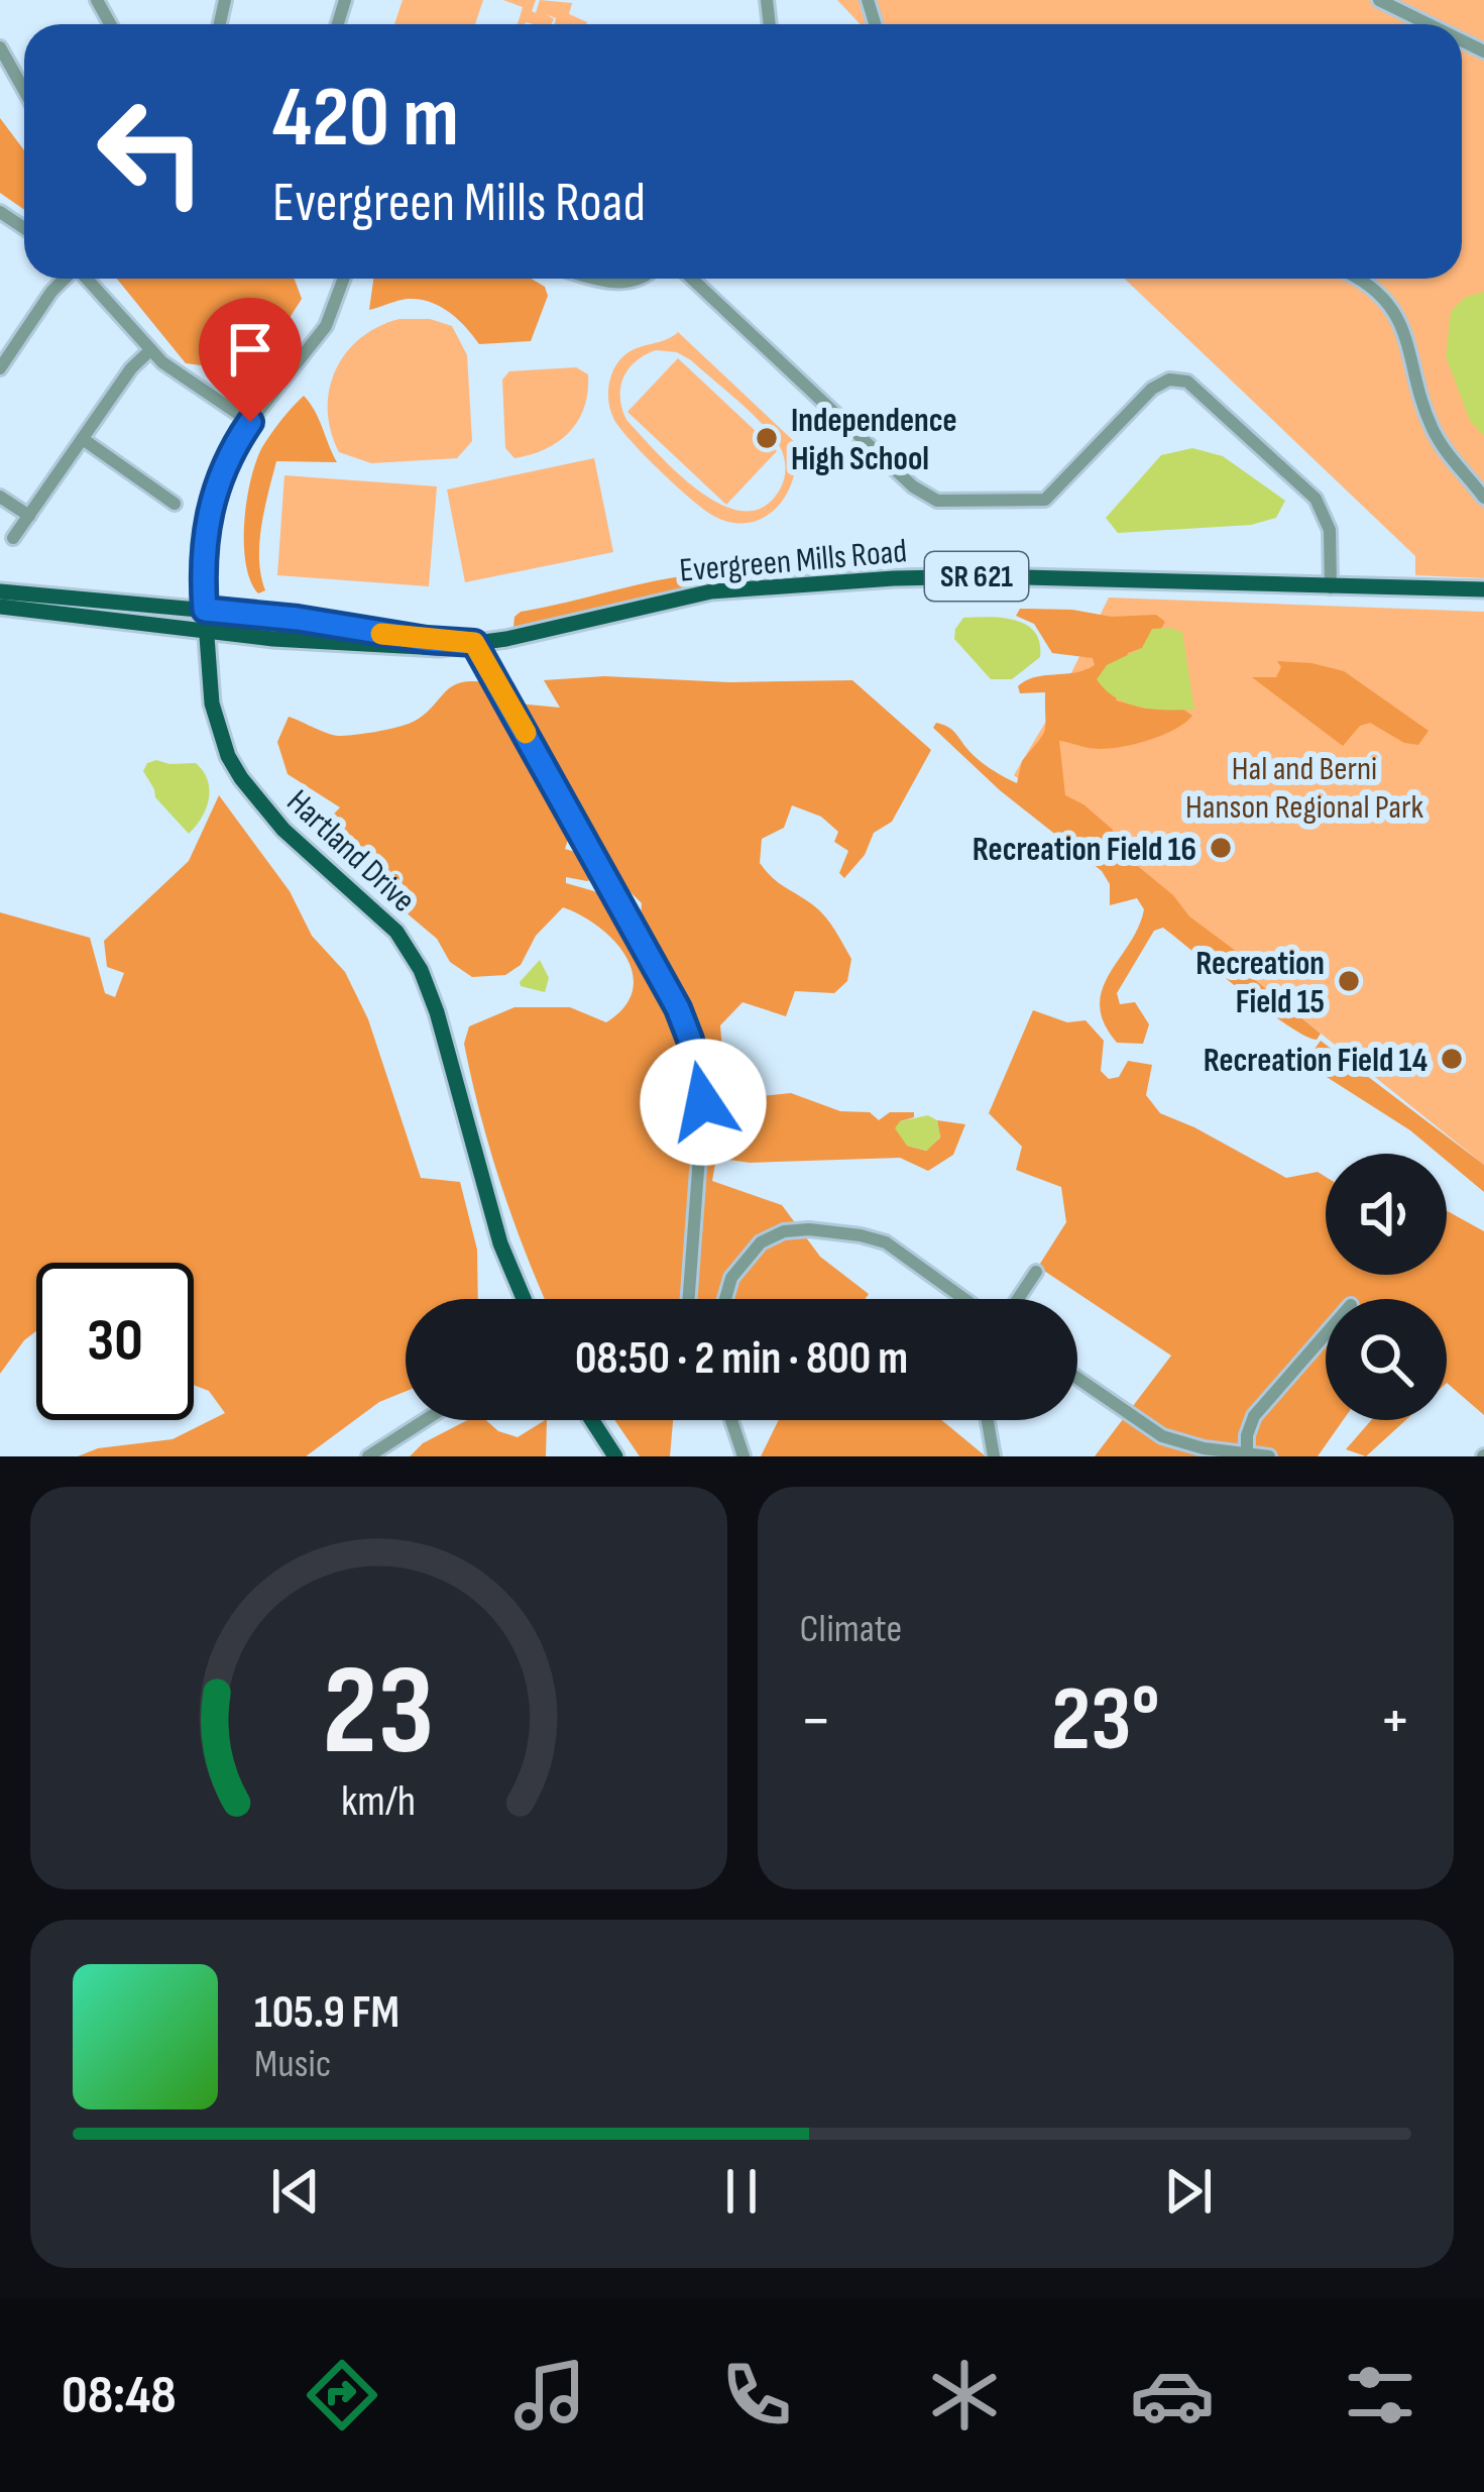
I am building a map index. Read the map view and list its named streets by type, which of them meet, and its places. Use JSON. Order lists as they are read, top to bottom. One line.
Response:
{"streets":{"main road":["Evergreen Mills Road","SR 621","Hartland Drive"]},"crossings":[["Evergreen Mills Road","Hartland Drive"]],"parks":["Hal and Berni Hanson Regional Park"],"places":["Independence High School","Recreation Field 16","Recreation Field 15","Recreation Field 14"],"page":{"turn":["420 m","Evergreen Mills Road"],"limit":"30","trip":"08:50 · 2 min · 800 m","tile":"Climate","heat":["−","23°","+"],"song":["105.9 FM","Music"],"tabs":"08:48","gauge":["23","km/h"]}}
